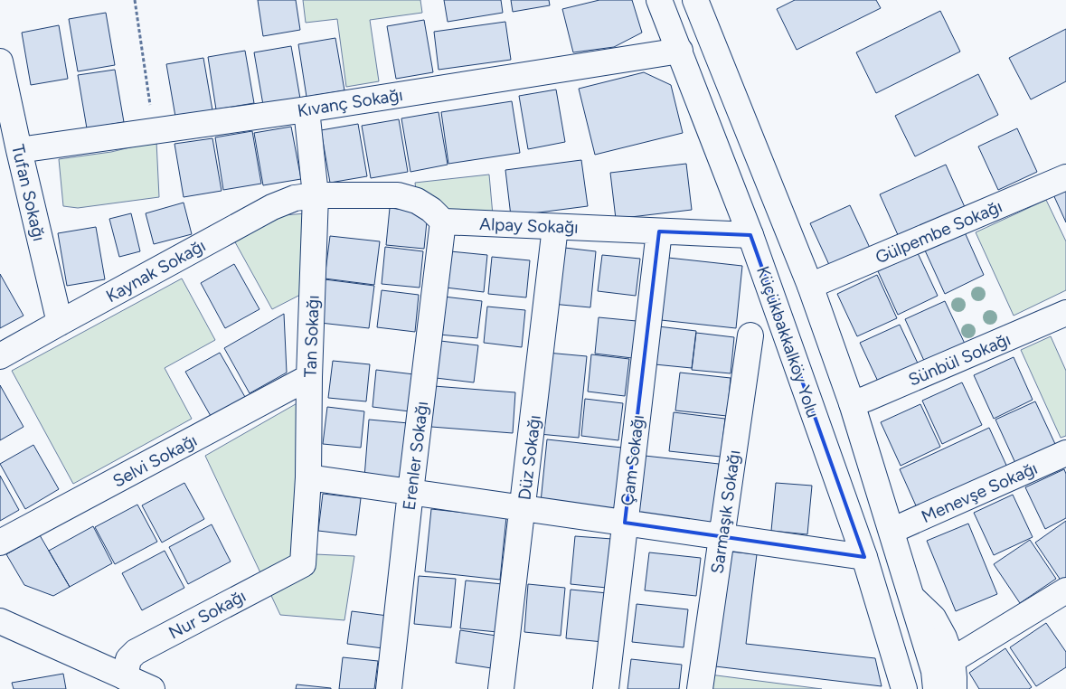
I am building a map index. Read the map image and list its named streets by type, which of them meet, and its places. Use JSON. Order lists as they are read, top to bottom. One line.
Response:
{"streets":{"street":["Kıvanç Sokağı","Tufan Sokağı","Alpay Sokağı","Gülpembe Sokağı","Kaynak Sokağı","Tan Sokağı","Küçükbakkalköy Yolu","Sünbül Sokağı","Erenler Sokağı","Düz Sokağı","Selvi Sokağı","Çam Sokağı","Menevşe Sokağı","Sarmaşık Sokağı","Nur Sokağı"]},"crossings":[["Kıvanç Sokağı","Tufan Sokağı"],["Kıvanç Sokağı","Tan Sokağı"],["Kıvanç Sokağı","Küçükbakkalköy Yolu"],["Tufan Sokağı","Kaynak Sokağı"],["Alpay Sokağı","Küçükbakkalköy Yolu"],["Alpay Sokağı","Erenler Sokağı"],["Alpay Sokağı","Düz Sokağı"],["Alpay Sokağı","Çam Sokağı"],["Kaynak Sokağı","Tan Sokağı"],["Tan Sokağı","Selvi Sokağı"],["Tan Sokağı","Nur Sokağı"]]}
